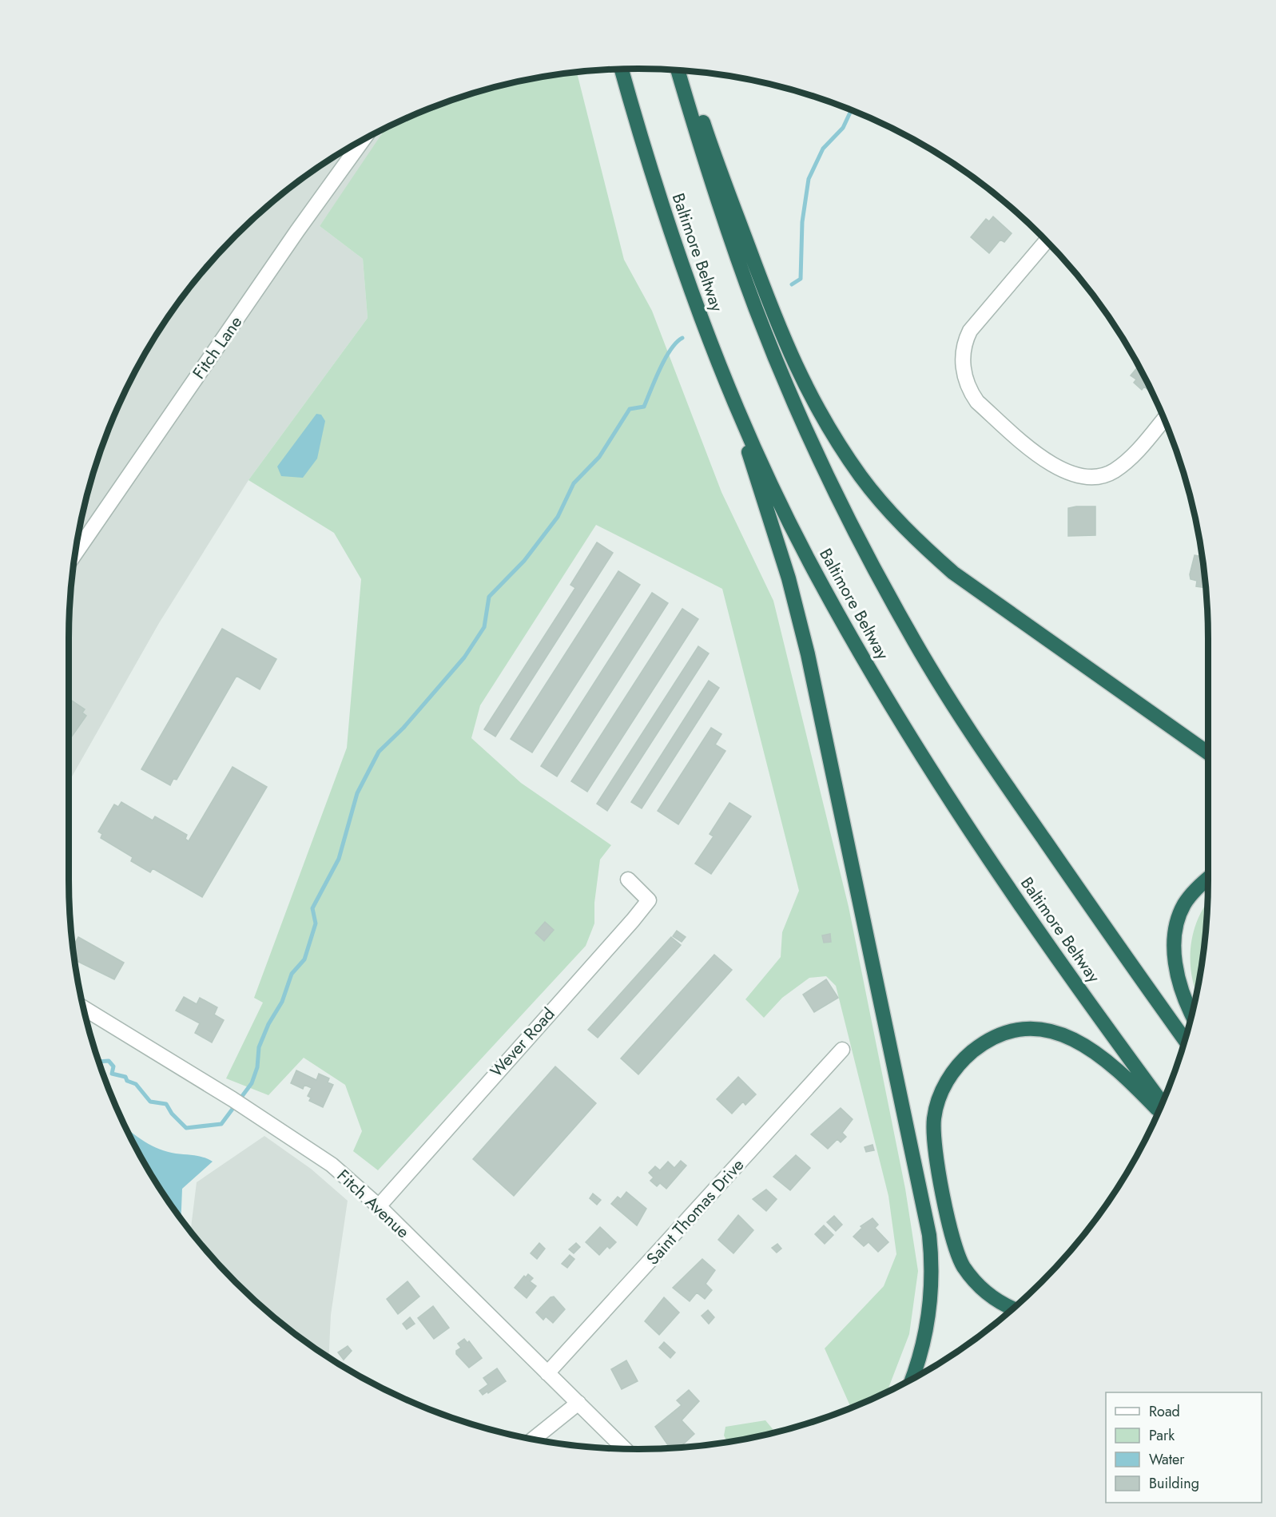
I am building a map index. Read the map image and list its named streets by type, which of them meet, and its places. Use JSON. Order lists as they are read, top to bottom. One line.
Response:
{"streets":{"highway":["Baltimore Beltway"],"street":["Fitch Lane","Wever Road","Fitch Avenue","Saint Thomas Drive"]},"crossings":[["Wever Road","Fitch Avenue"],["Fitch Avenue","Saint Thomas Drive"]],"legend":["Road","Park","Water","Building"]}
